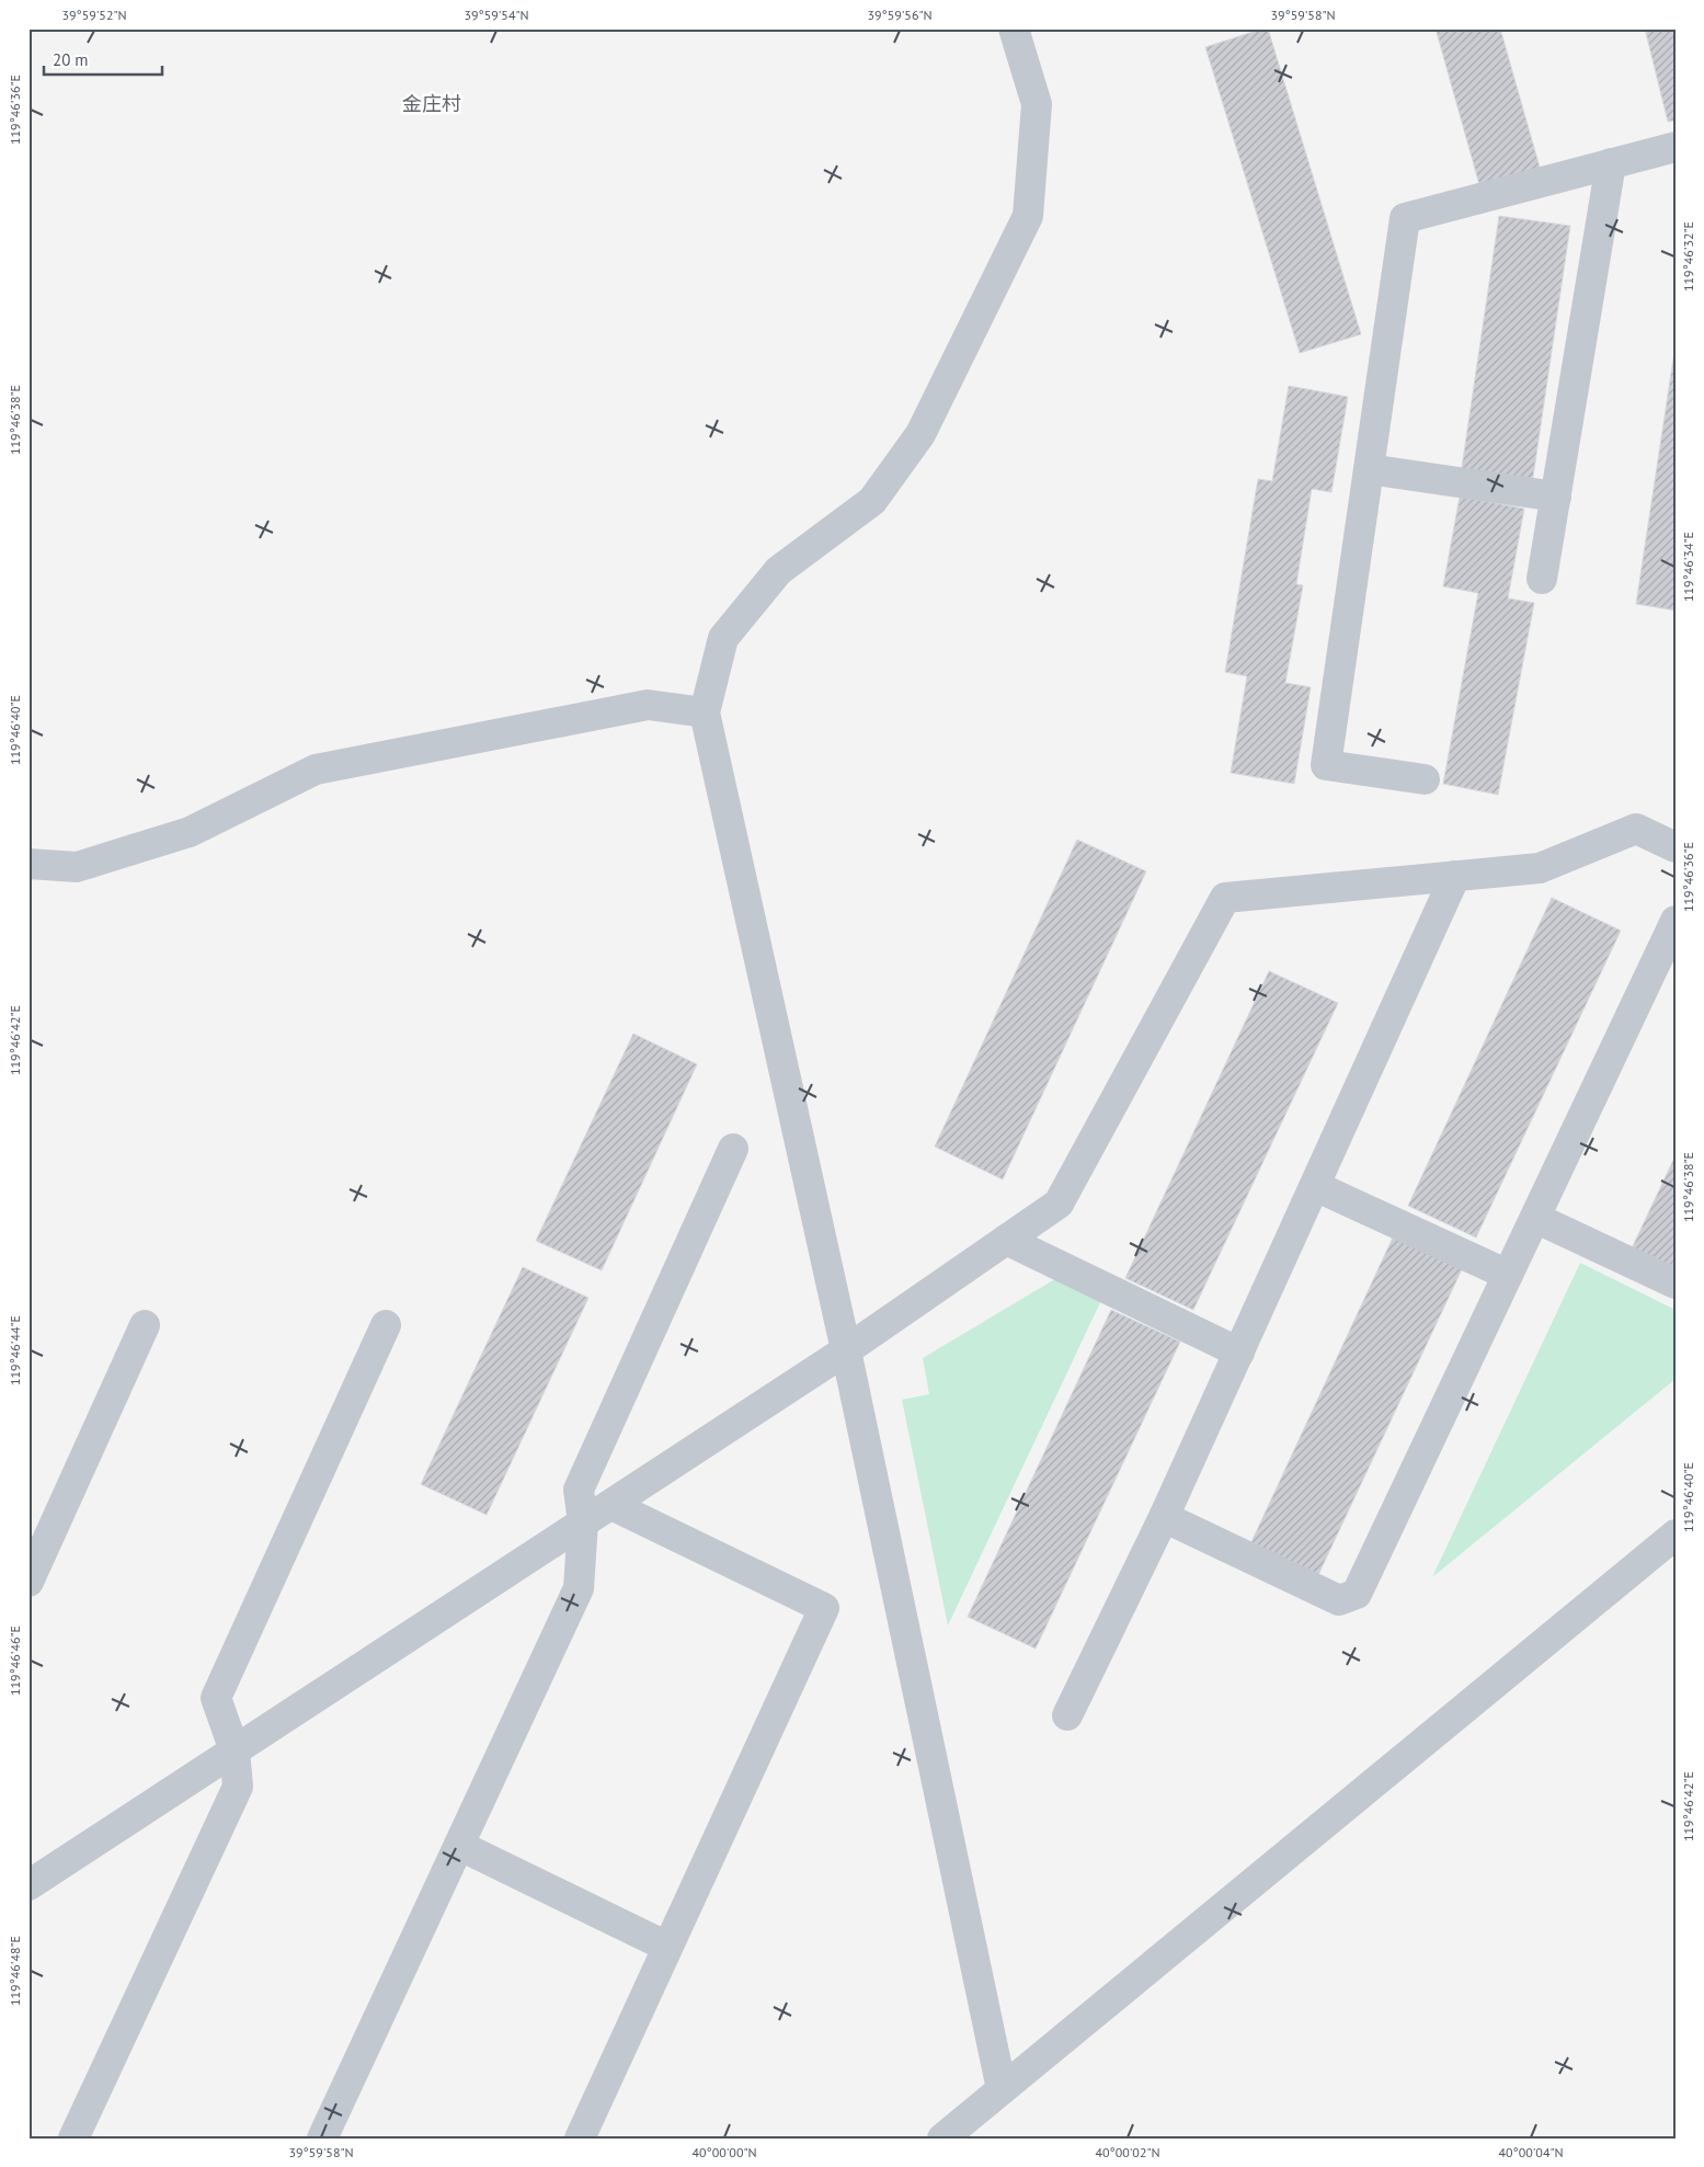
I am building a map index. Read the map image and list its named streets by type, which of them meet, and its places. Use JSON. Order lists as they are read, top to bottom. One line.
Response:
{"districts":["金庄村"],"scale_bar":"20 m","coordinates":["39°59'52\"N","39°59'54\"N","39°59'56\"N","39°59'58\"N","119°46'36\"E","119°46'32\"E","119°46'38\"E","119°46'34\"E","119°46'40\"E","119°46'42\"E","119°46'44\"E","119°46'46\"E","119°46'48\"E","40°00'00\"N","40°00'02\"N","40°00'04\"N"]}
